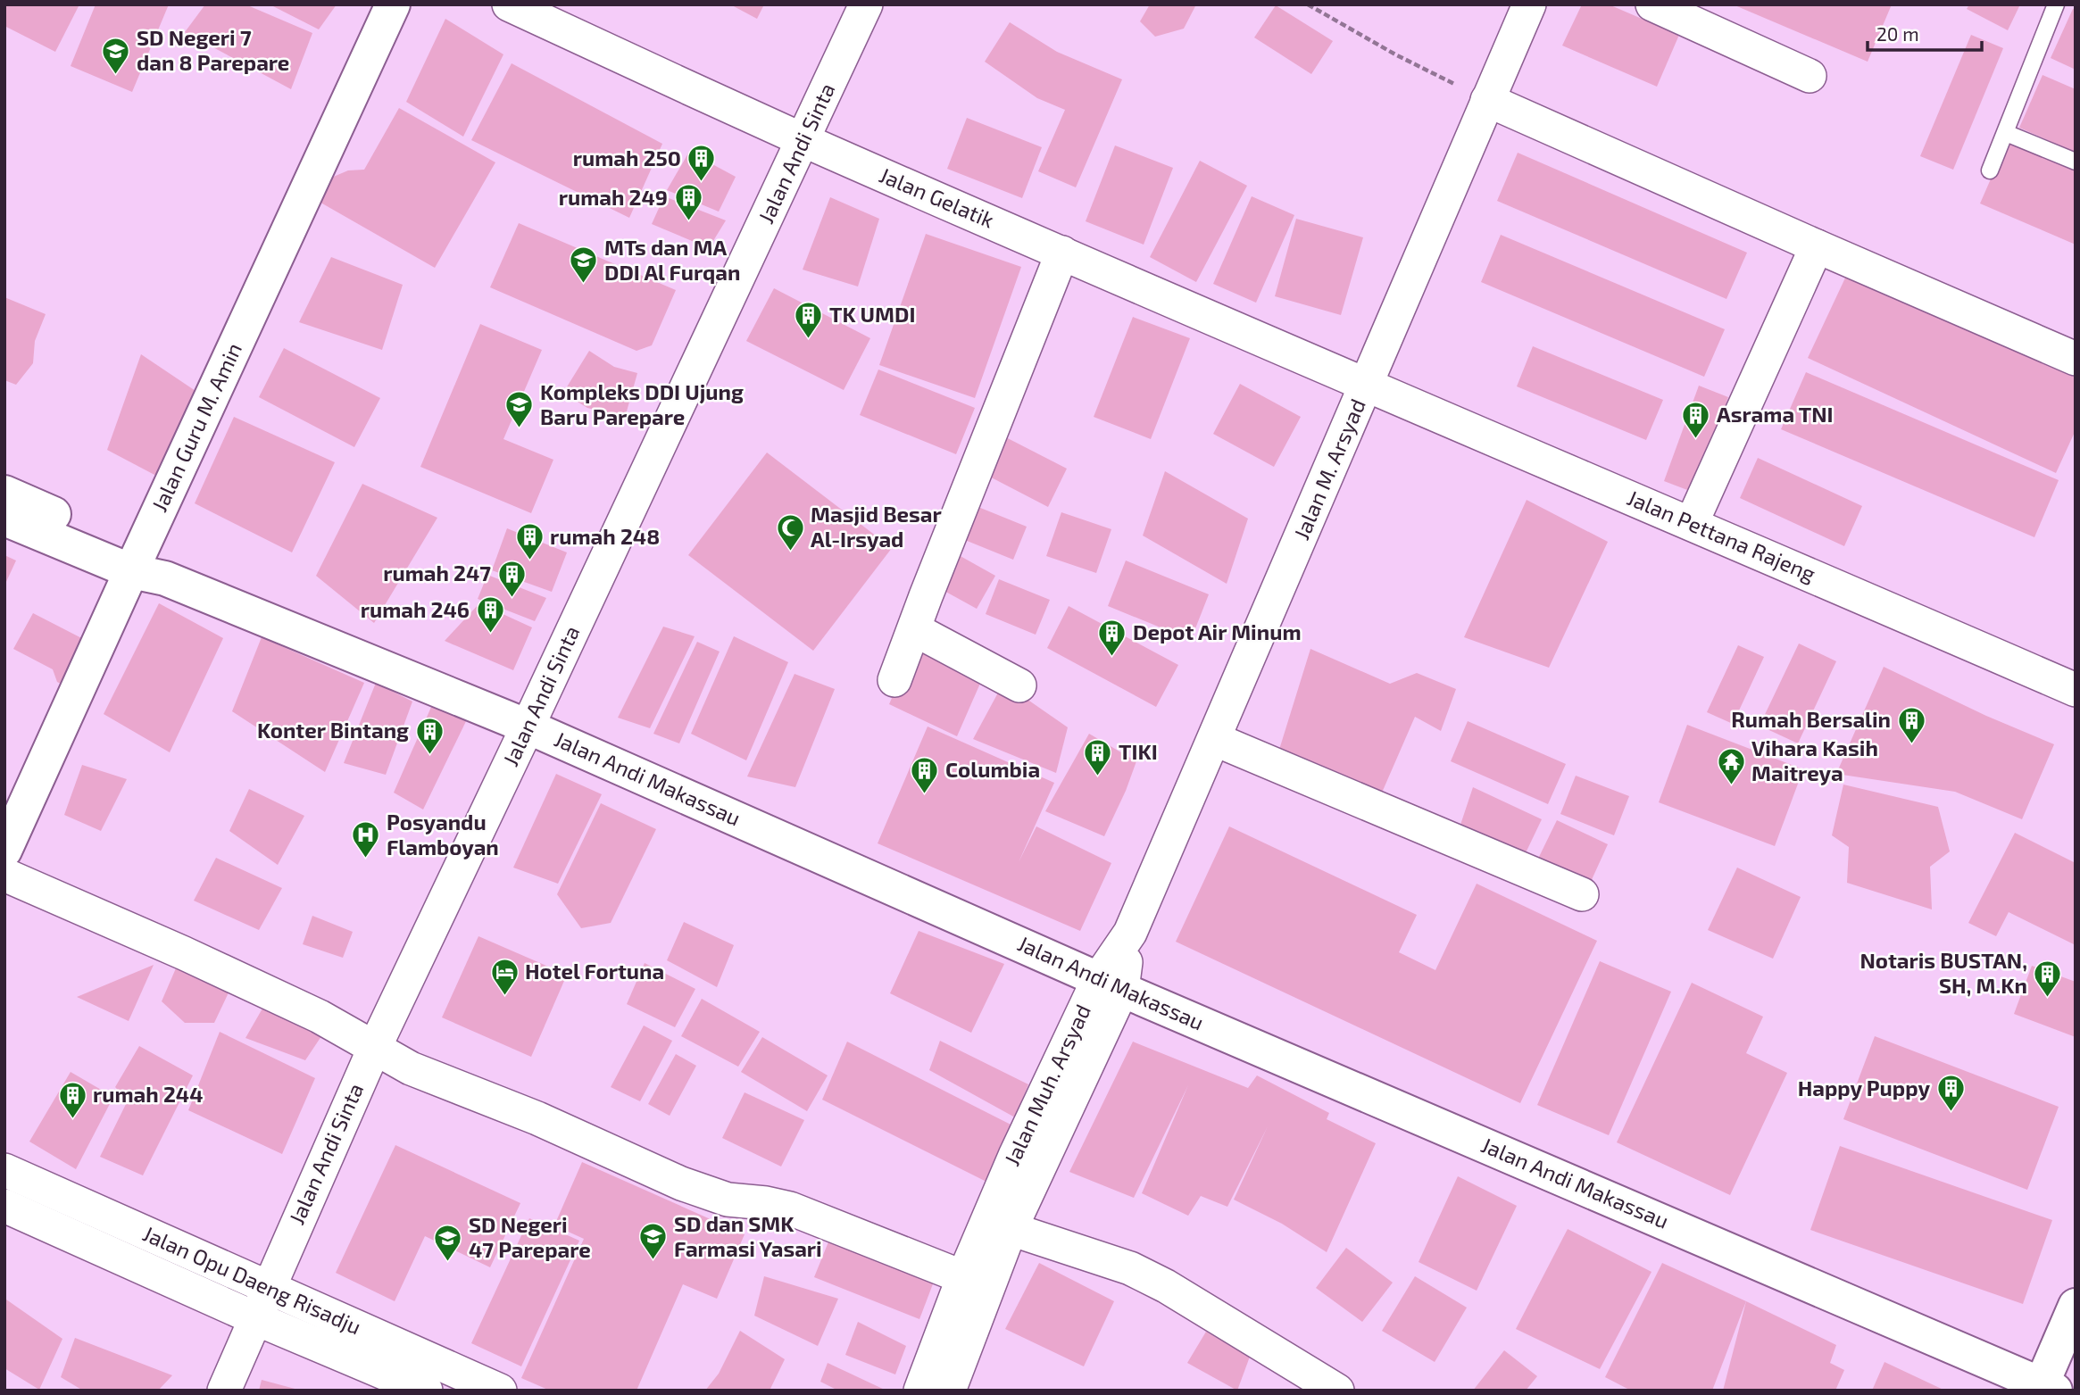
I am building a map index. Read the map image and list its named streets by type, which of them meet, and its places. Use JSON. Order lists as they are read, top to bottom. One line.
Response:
{"streets":{"street":["Jalan Andi Sinta","Jalan Gelatik","Jalan Guru M. Amin","Jalan M. Arsyad","Jalan Pettana Rajeng","Jalan Andi Makassau","Jalan Muh. Arsyad","Jalan Opu Daeng Risadju"]},"crossings":[["Jalan Andi Sinta","Jalan Gelatik"],["Jalan Andi Sinta","Jalan Andi Makassau"],["Jalan Andi Sinta","Jalan Opu Daeng Risadju"],["Jalan Gelatik","Jalan M. Arsyad"],["Jalan Gelatik","Jalan Pettana Rajeng"],["Jalan Guru M. Amin","Jalan Andi Makassau"],["Jalan M. Arsyad","Jalan Pettana Rajeng"],["Jalan M. Arsyad","Jalan Muh. Arsyad"],["Jalan Andi Makassau","Jalan Muh. Arsyad"]],"places":{"school or university":["SD Negeri 7 dan 8 Parepare","MTs dan MA DDI Al Furqan","Kompleks DDI Ujung Baru Parepare","SD dan SMK Farmasi Yasari","SD Negeri 47 Parepare"],"building":["rumah 250","rumah 249","TK UMDI","Asrama TNI","rumah 248","rumah 247","rumah 246","Depot Air Minum","Rumah Bersalin","Konter Bintang","TIKI","Columbia","Notaris BUSTAN, SH, M.Kn","Happy Puppy","rumah 244"],"mosque":["Masjid Besar Al-Irsyad"],"temple":["Vihara Kasih Maitreya"],"hospital":["Posyandu Flamboyan"],"hotel":["Hotel Fortuna"]},"scale_bar":"20 m"}
